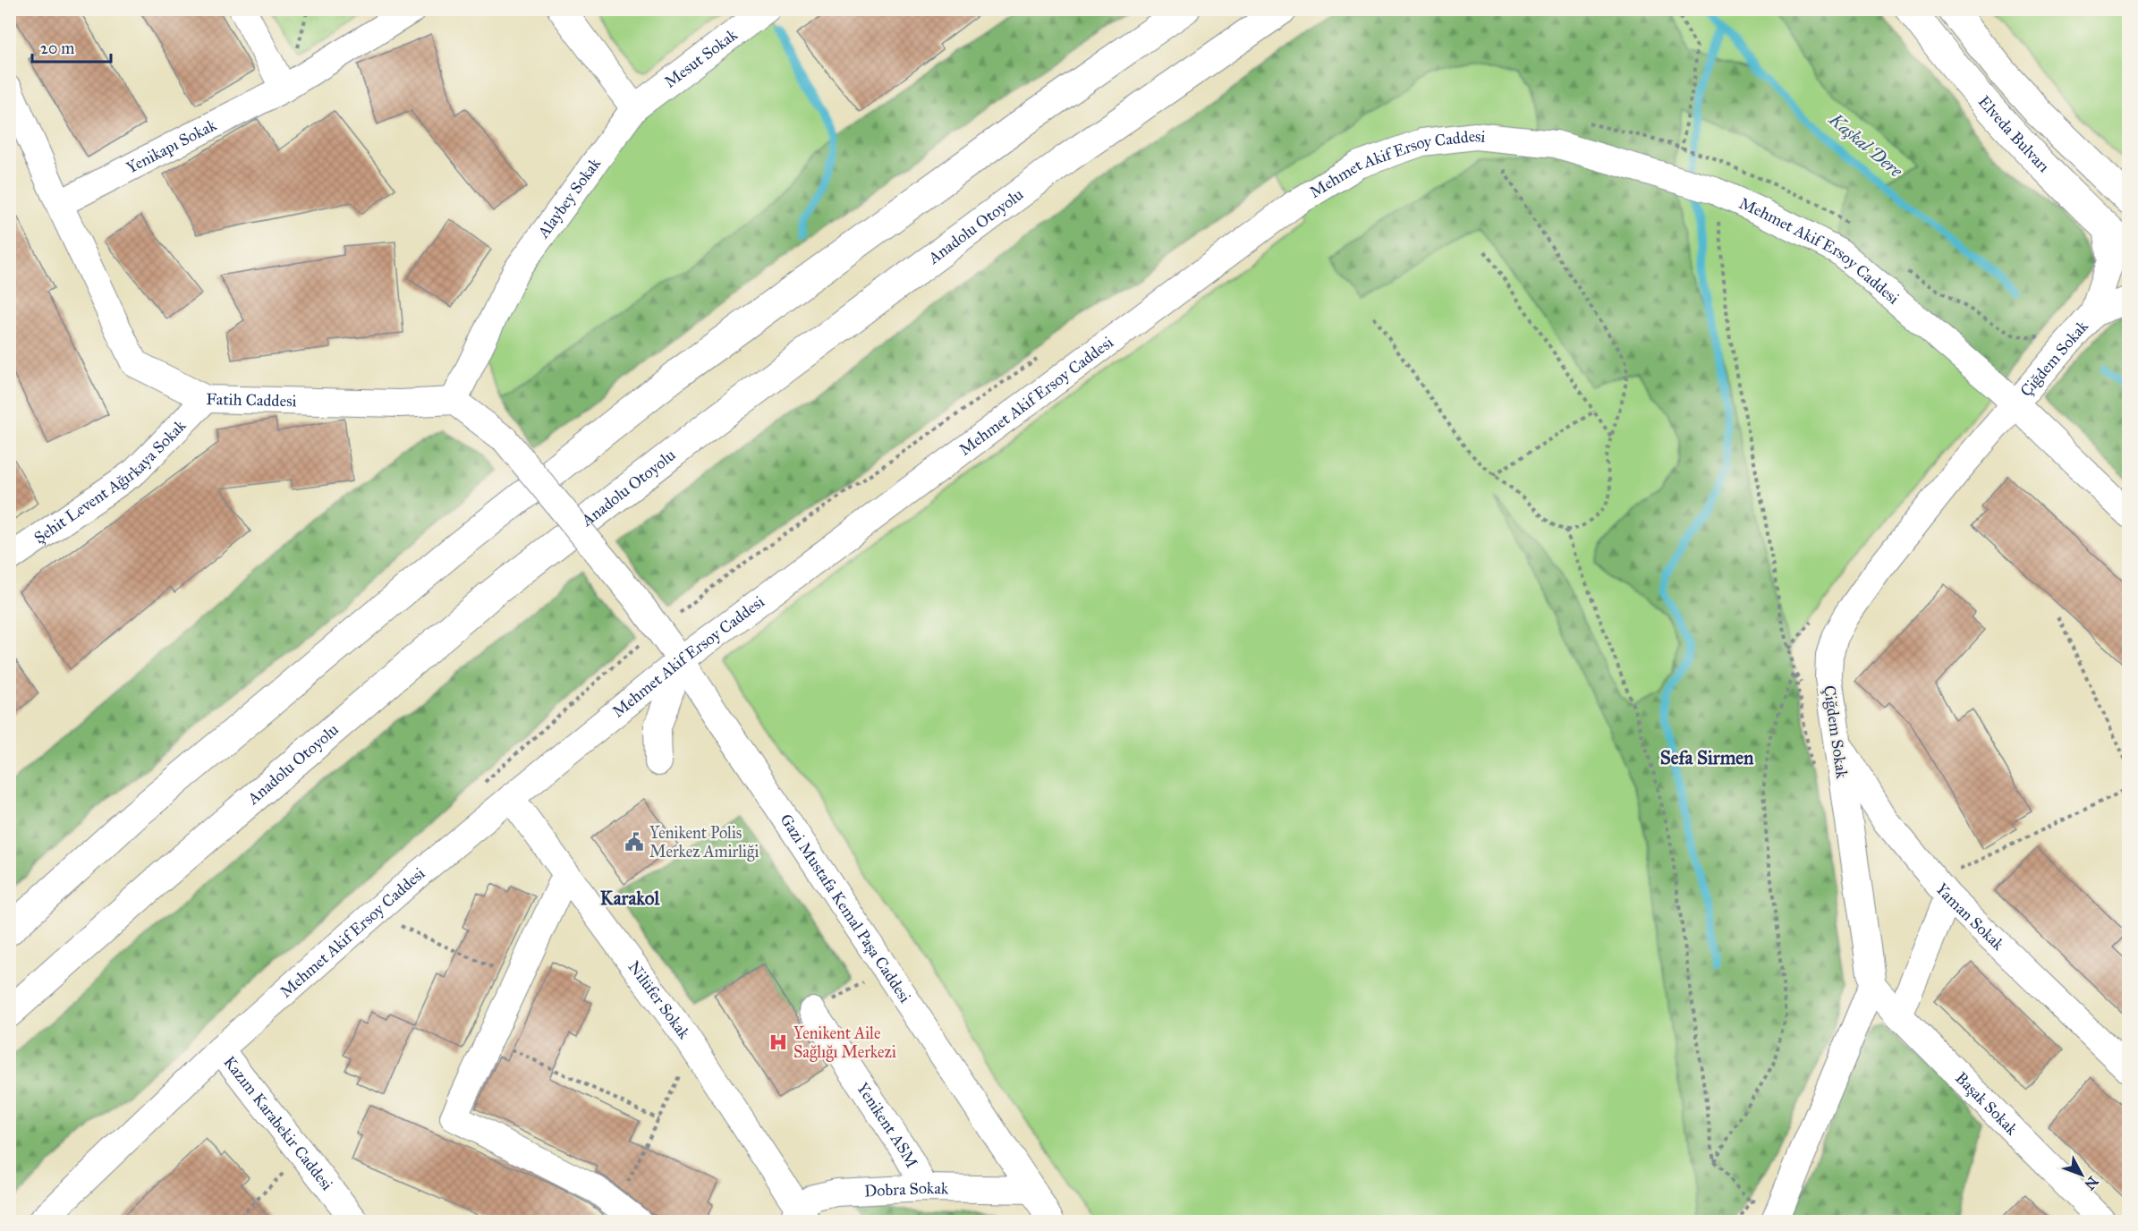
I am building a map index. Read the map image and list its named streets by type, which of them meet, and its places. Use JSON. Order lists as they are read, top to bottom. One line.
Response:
{"streets":{"main road":["Elveda Bulvarı","Anadolu Otoyolu"],"street":["Mesut Sokak","Yenikapı Sokak","Mehmet Akif Ersoy Caddesi","Alaybey Sokak","Çiğdem Sokak","Fatih Caddesi","Şehit Levent Ağırkaya Sokak","Gazi Mustafa Kemal Paşa Caddesi","Yaman Sokak","Nilüfer Sokak","Başak Sokak","Kazım Karabekir Caddesi","Yenikent ASM","Dobra Sokak"]},"crossings":[["Mesut Sokak","Alaybey Sokak"],["Yenikapı Sokak","Fatih Caddesi"],["Mehmet Akif Ersoy Caddesi","Çiğdem Sokak"],["Mehmet Akif Ersoy Caddesi","Gazi Mustafa Kemal Paşa Caddesi"],["Mehmet Akif Ersoy Caddesi","Nilüfer Sokak"],["Mehmet Akif Ersoy Caddesi","Kazım Karabekir Caddesi"],["Alaybey Sokak","Fatih Caddesi"],["Alaybey Sokak","Gazi Mustafa Kemal Paşa Caddesi"],["Çiğdem Sokak","Yaman Sokak"],["Çiğdem Sokak","Başak Sokak"],["Fatih Caddesi","Şehit Levent Ağırkaya Sokak"],["Fatih Caddesi","Gazi Mustafa Kemal Paşa Caddesi"],["Gazi Mustafa Kemal Paşa Caddesi","Dobra Sokak"],["Nilüfer Sokak","Dobra Sokak"],["Yenikent ASM","Dobra Sokak"]],"districts":["Sefa Sirmen","Karakol"],"water":["Kaşkal Dere"],"places":{"public building":["Yenikent Polis Merkez Amirliği"],"hospital":["Yenikent Aile Sağlığı Merkezi"]},"scale_bar":"20 m","north":"bottom right"}
